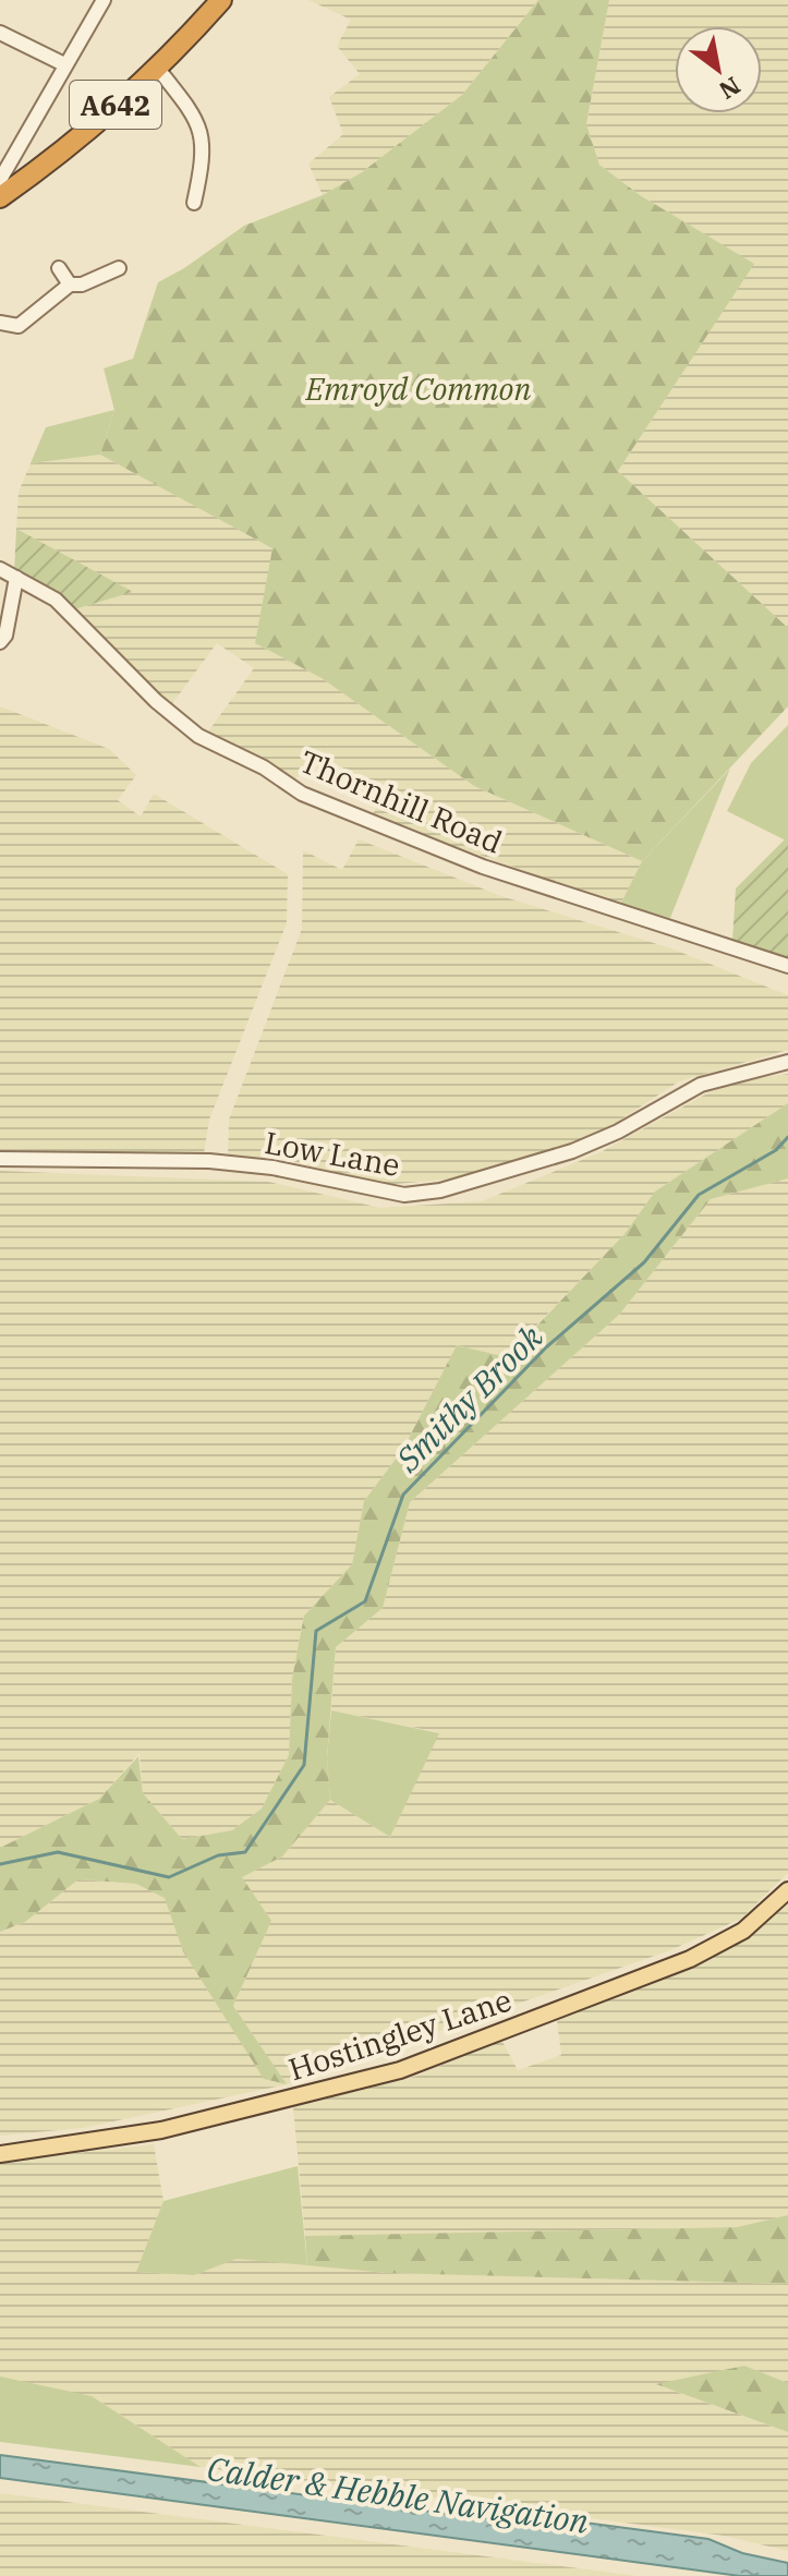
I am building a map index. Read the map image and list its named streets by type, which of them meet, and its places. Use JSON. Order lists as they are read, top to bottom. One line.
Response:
{"streets":{"highway":["A642"],"main road":["Hostingley Lane"],"street":["Thornhill Road","Low Lane"]},"water":["Smithy Brook","Calder & Hebble Navigation"],"parks":["Emroyd Common"],"north":"bottom right"}
